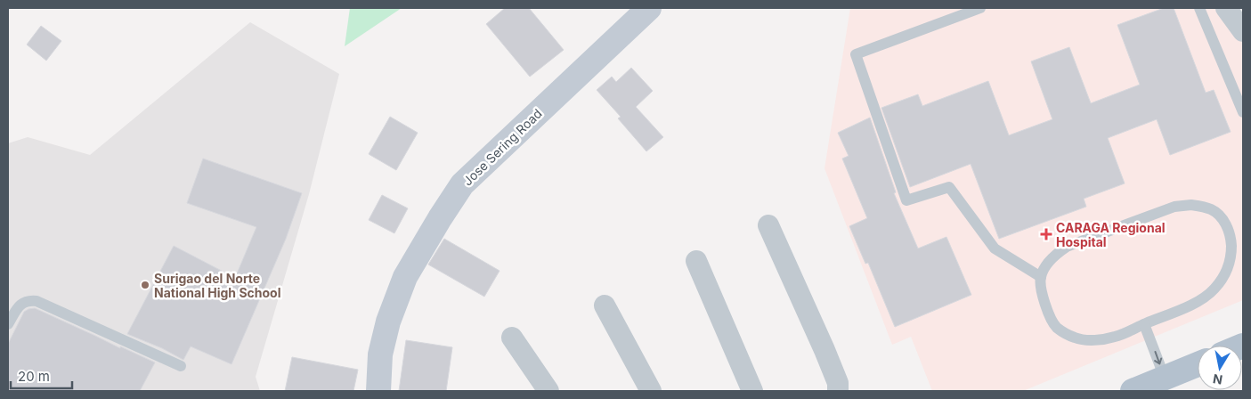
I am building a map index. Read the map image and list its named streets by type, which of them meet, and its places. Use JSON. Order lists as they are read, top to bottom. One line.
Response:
{"streets":{"main road":["Jose Sering Road"]},"places":{"health":["CARAGA Regional Hospital"],"other":["Surigao del Norte National High School"]},"scale_bar":"20 m","north":"bottom"}
